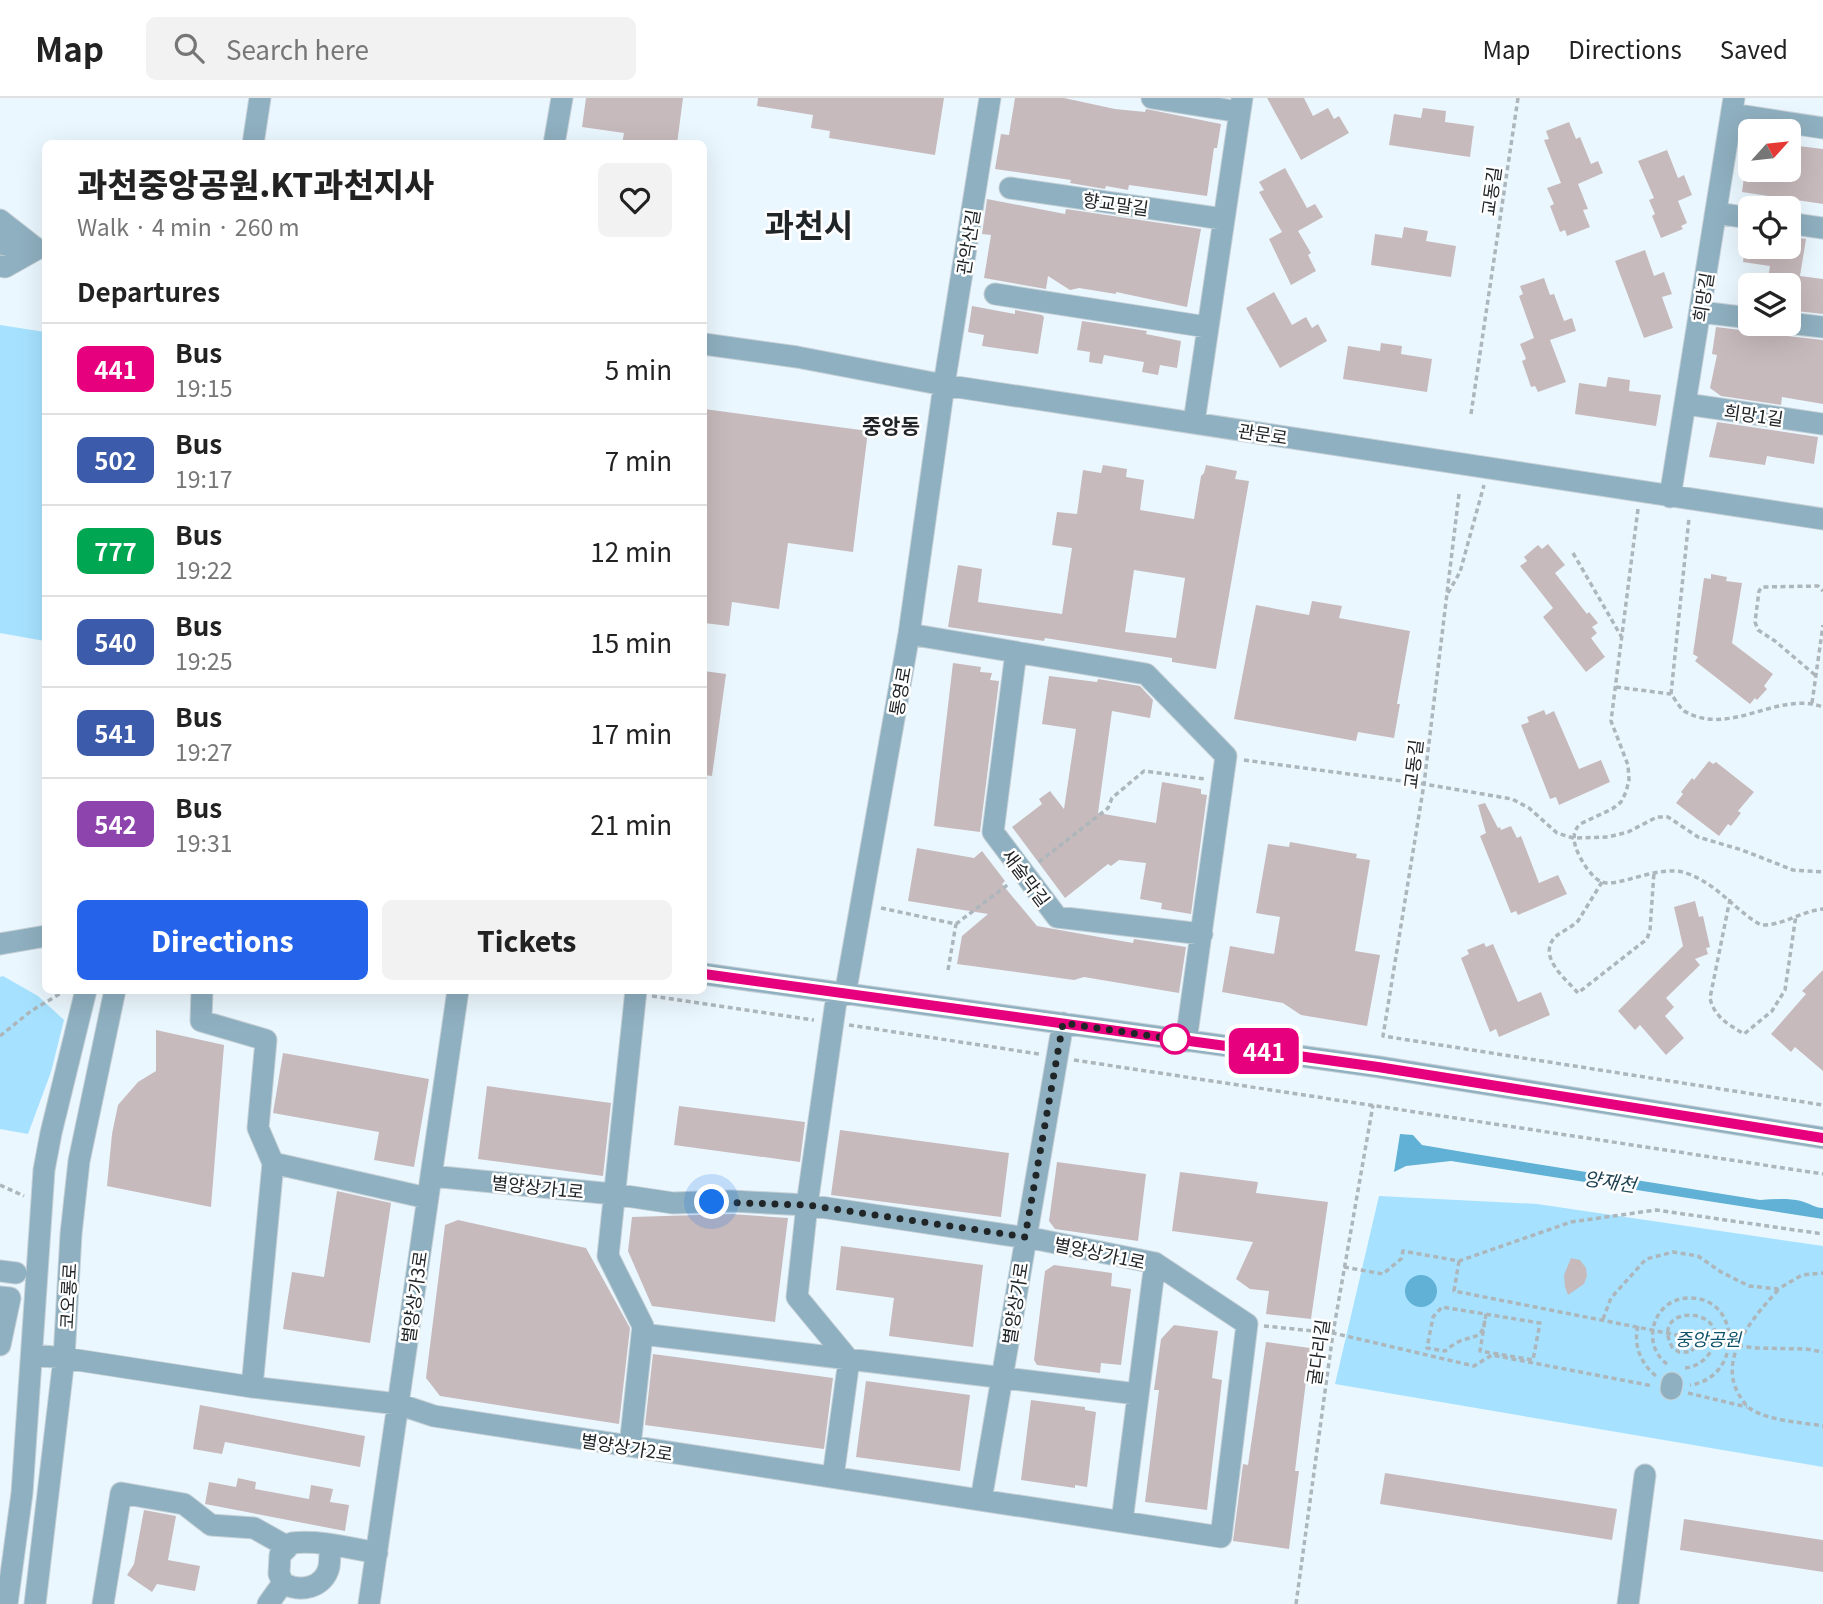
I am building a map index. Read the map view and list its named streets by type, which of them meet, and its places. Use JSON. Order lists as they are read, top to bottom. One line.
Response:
{"streets":{"street":["향교말길","관악산길","희망길","희망1길","관문로","통영로","새술막길","별양상가1로","코오롱로","별양상가3로","별양상가로","별양상가2로"],"path":["교동길","굴다리길"]},"crossings":[["관악산길","관문로"],["관악산길","통영로"],["희망길","희망1길"],["희망길","관문로"],["관문로","통영로"],["통영로","별양상가1로"],["별양상가1로","별양상가3로"],["별양상가1로","별양상가로"],["별양상가1로","별양상가2로"],["코오롱로","별양상가2로"],["별양상가3로","별양상가2로"],["별양상가로","별양상가2로"]],"districts":["과천시","중앙동"],"water":["양재천"],"parks":["중앙공원"],"lines":["bus line 441"],"north":"top right","page":{"header":"Map","search":"Search here","nav":["Map","Directions","Saved"],"on_map":"441","heading":[["과천중앙공원.KT과천지사","Walk · 4 min · 260 m"],"Departures"],"list":[{"mark":"441","name":"Bus","note":"19:15","value":"5 min"},{"mark":"502","name":"Bus","note":"19:17","value":"7 min"},{"mark":"777","name":"Bus","note":"19:22","value":"12 min"},{"mark":"540","name":"Bus","note":"19:25","value":"15 min"},{"mark":"541","name":"Bus","note":"19:27","value":"17 min"},{"mark":"542","name":"Bus","note":"19:31","value":"21 min"}],"buttons":["Directions","Tickets"]}}
